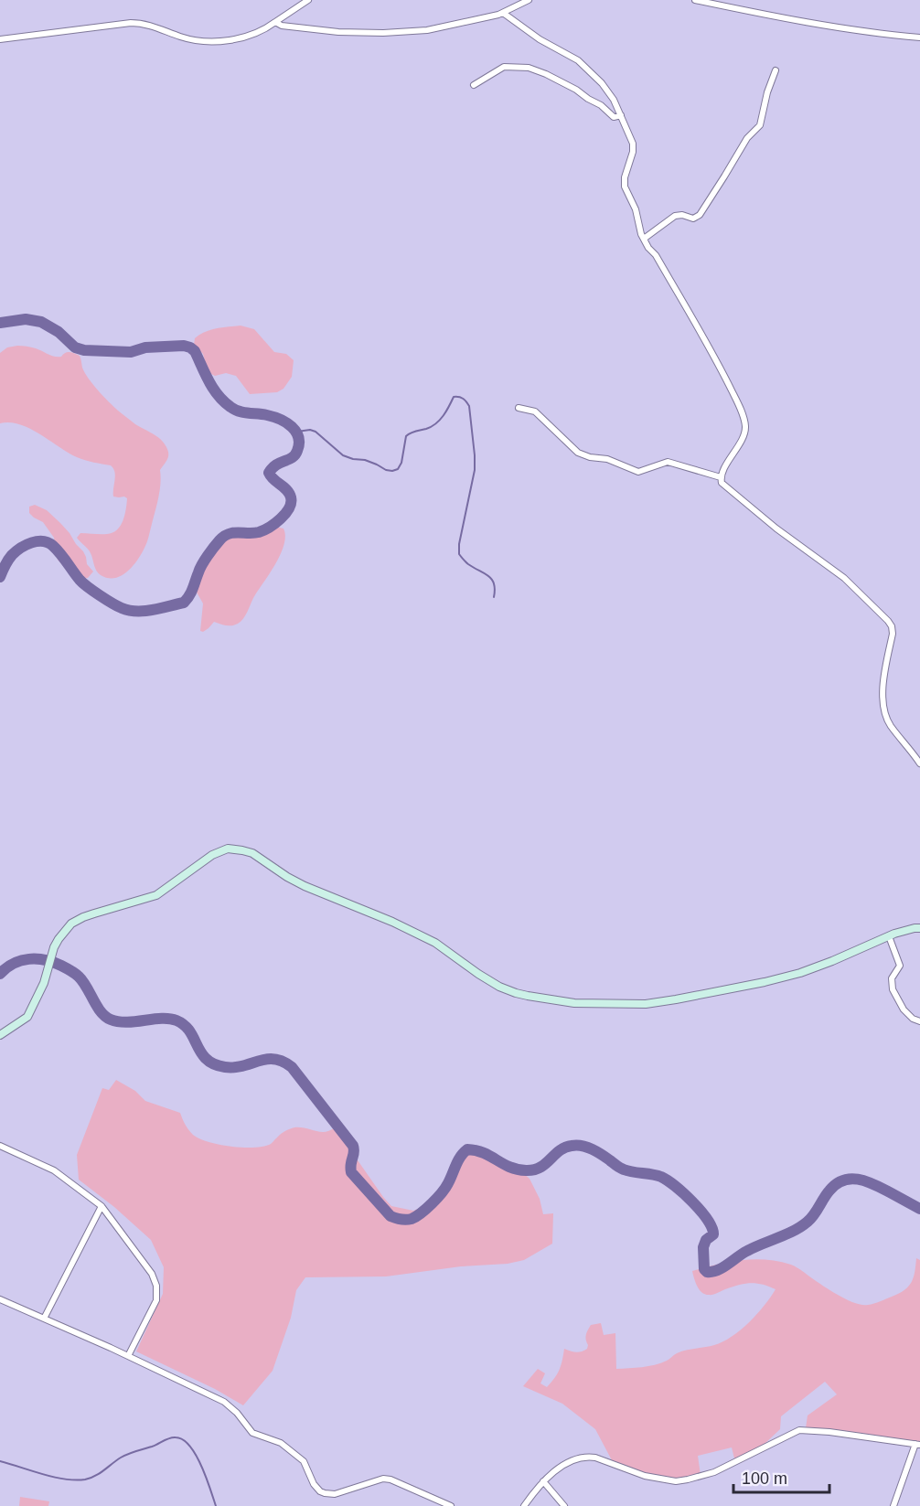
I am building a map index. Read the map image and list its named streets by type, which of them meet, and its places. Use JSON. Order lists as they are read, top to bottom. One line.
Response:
{"scale_bar":"100 m"}
